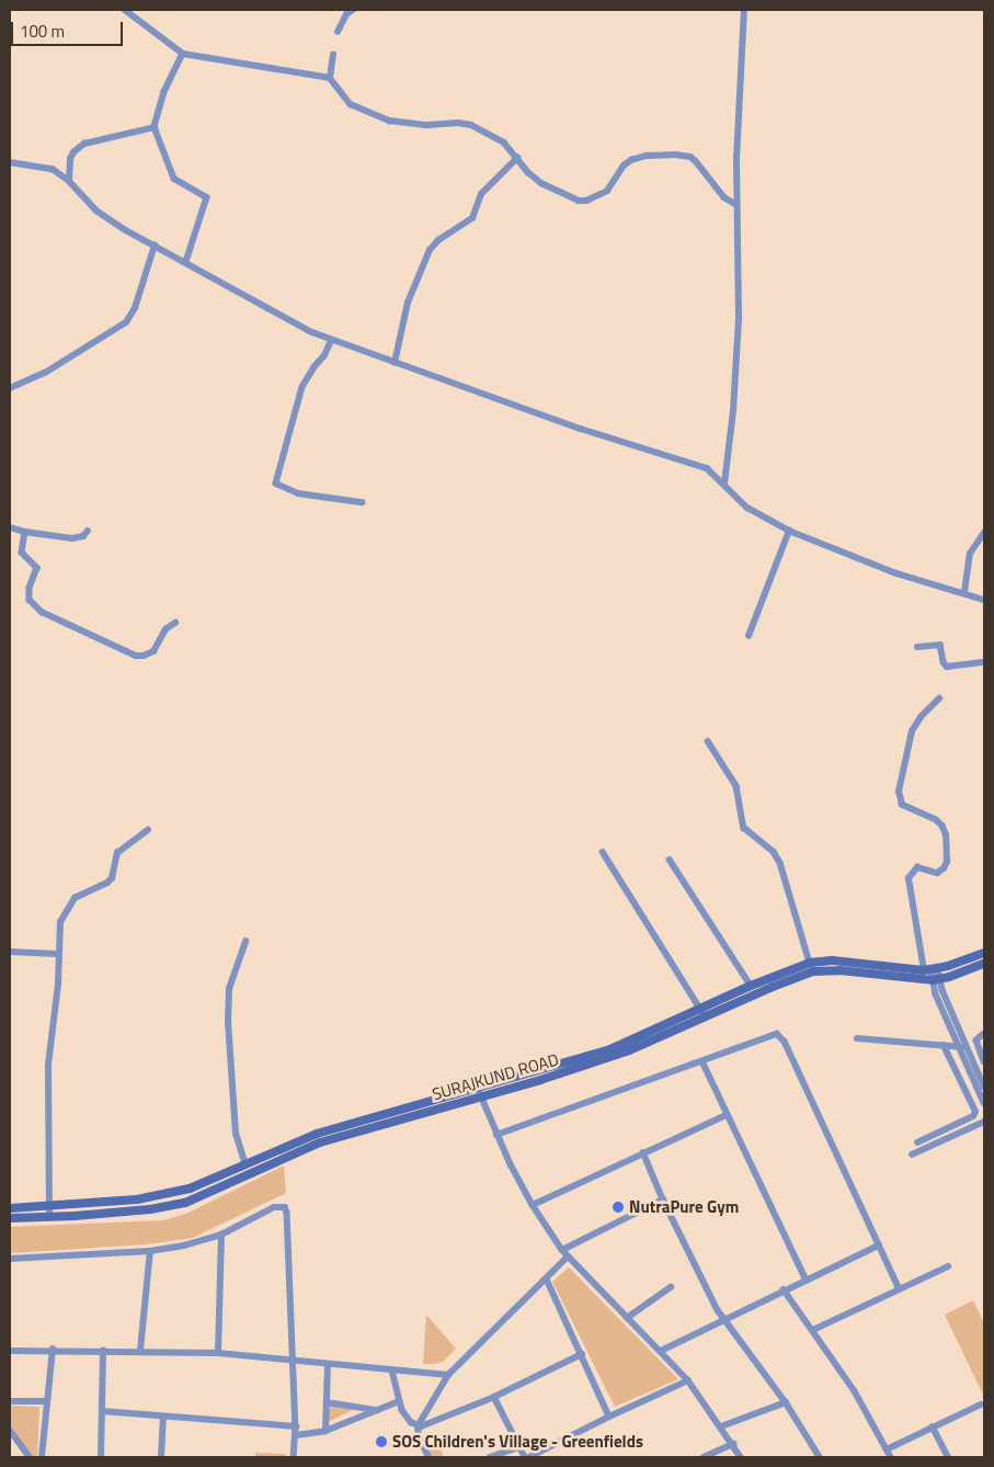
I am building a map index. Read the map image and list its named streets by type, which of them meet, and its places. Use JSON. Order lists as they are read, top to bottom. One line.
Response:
{"streets":{"main road":["SURAJKUND ROAD"]},"places":["NutraPure Gym","SOS Children's Village - Greenfields"],"scale_bar":"100 m"}
